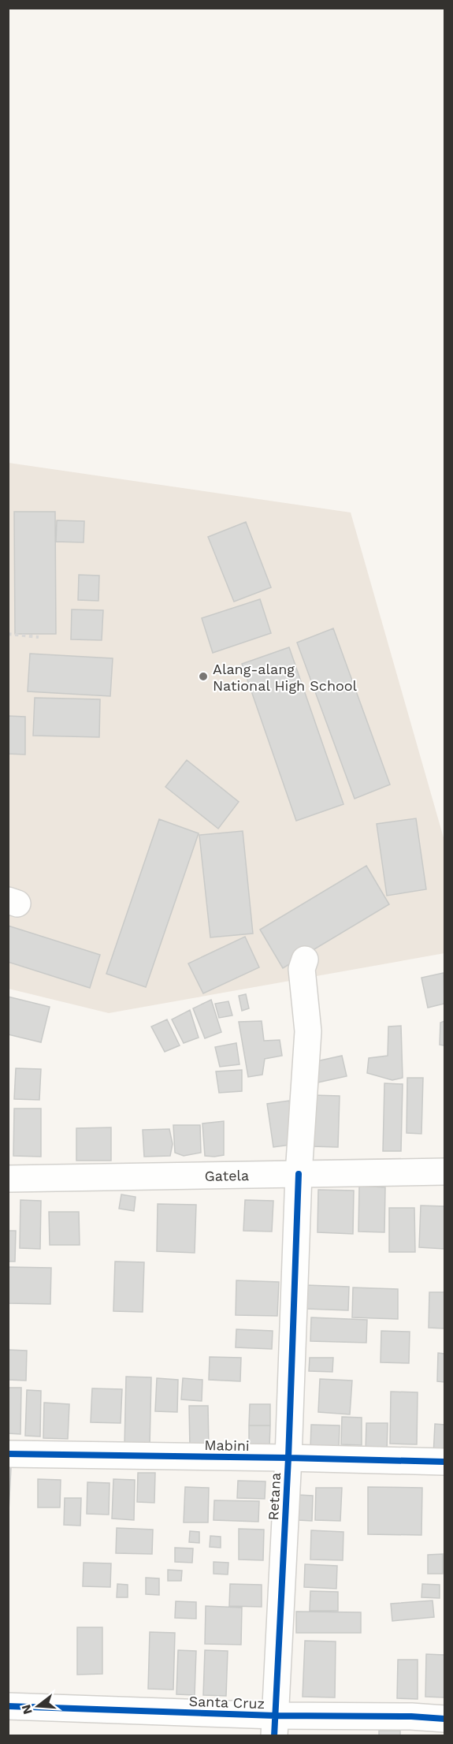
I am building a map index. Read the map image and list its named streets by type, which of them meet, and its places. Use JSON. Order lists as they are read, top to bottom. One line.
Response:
{"streets":{"street":["Gatela","Mabini","Retana","Santa Cruz"]},"crossings":[["Gatela","Retana"],["Mabini","Retana"],["Retana","Santa Cruz"]],"places":["Alang-alang National High School"],"north":"left"}
